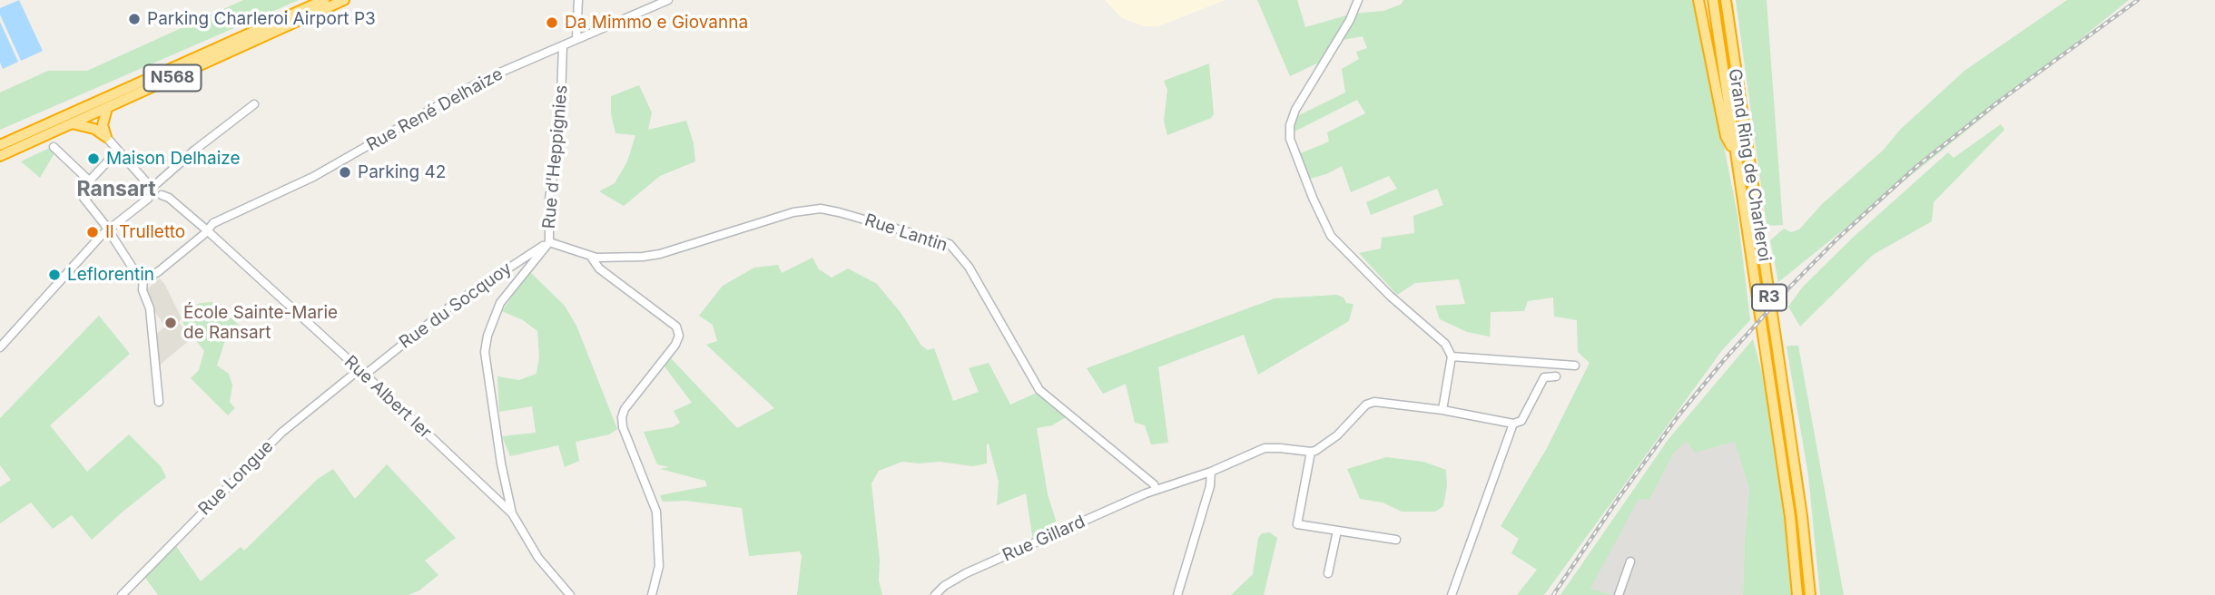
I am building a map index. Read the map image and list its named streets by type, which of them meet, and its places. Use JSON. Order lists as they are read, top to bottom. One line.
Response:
{"streets":{"highway":["N568","Grand Ring de Charleroi","R3"],"street":["Rue René Delhaize","Rue d'Heppignies","Rue Lantin","Rue du Socquoy","Rue Albert Ier","Rue Longue","Rue Gillard"]},"crossings":[["Rue René Delhaize","Rue d'Heppignies"],["Rue René Delhaize","Rue Albert Ier"],["Rue d'Heppignies","Rue Lantin"],["Rue d'Heppignies","Rue du Socquoy"],["Rue d'Heppignies","Rue Albert Ier"],["Rue Lantin","Rue du Socquoy"],["Rue Lantin","Rue Gillard"],["Rue du Socquoy","Rue Albert Ier"],["Rue du Socquoy","Rue Longue"],["Rue Albert Ier","Rue Longue"]],"districts":["Ransart"],"places":["Parking Charleroi Airport P3","Da Mimmo e Giovanna","Maison Delhaize","Parking 42","Il Trulletto","Leflorentin","École Sainte-Marie de Ransart"]}
